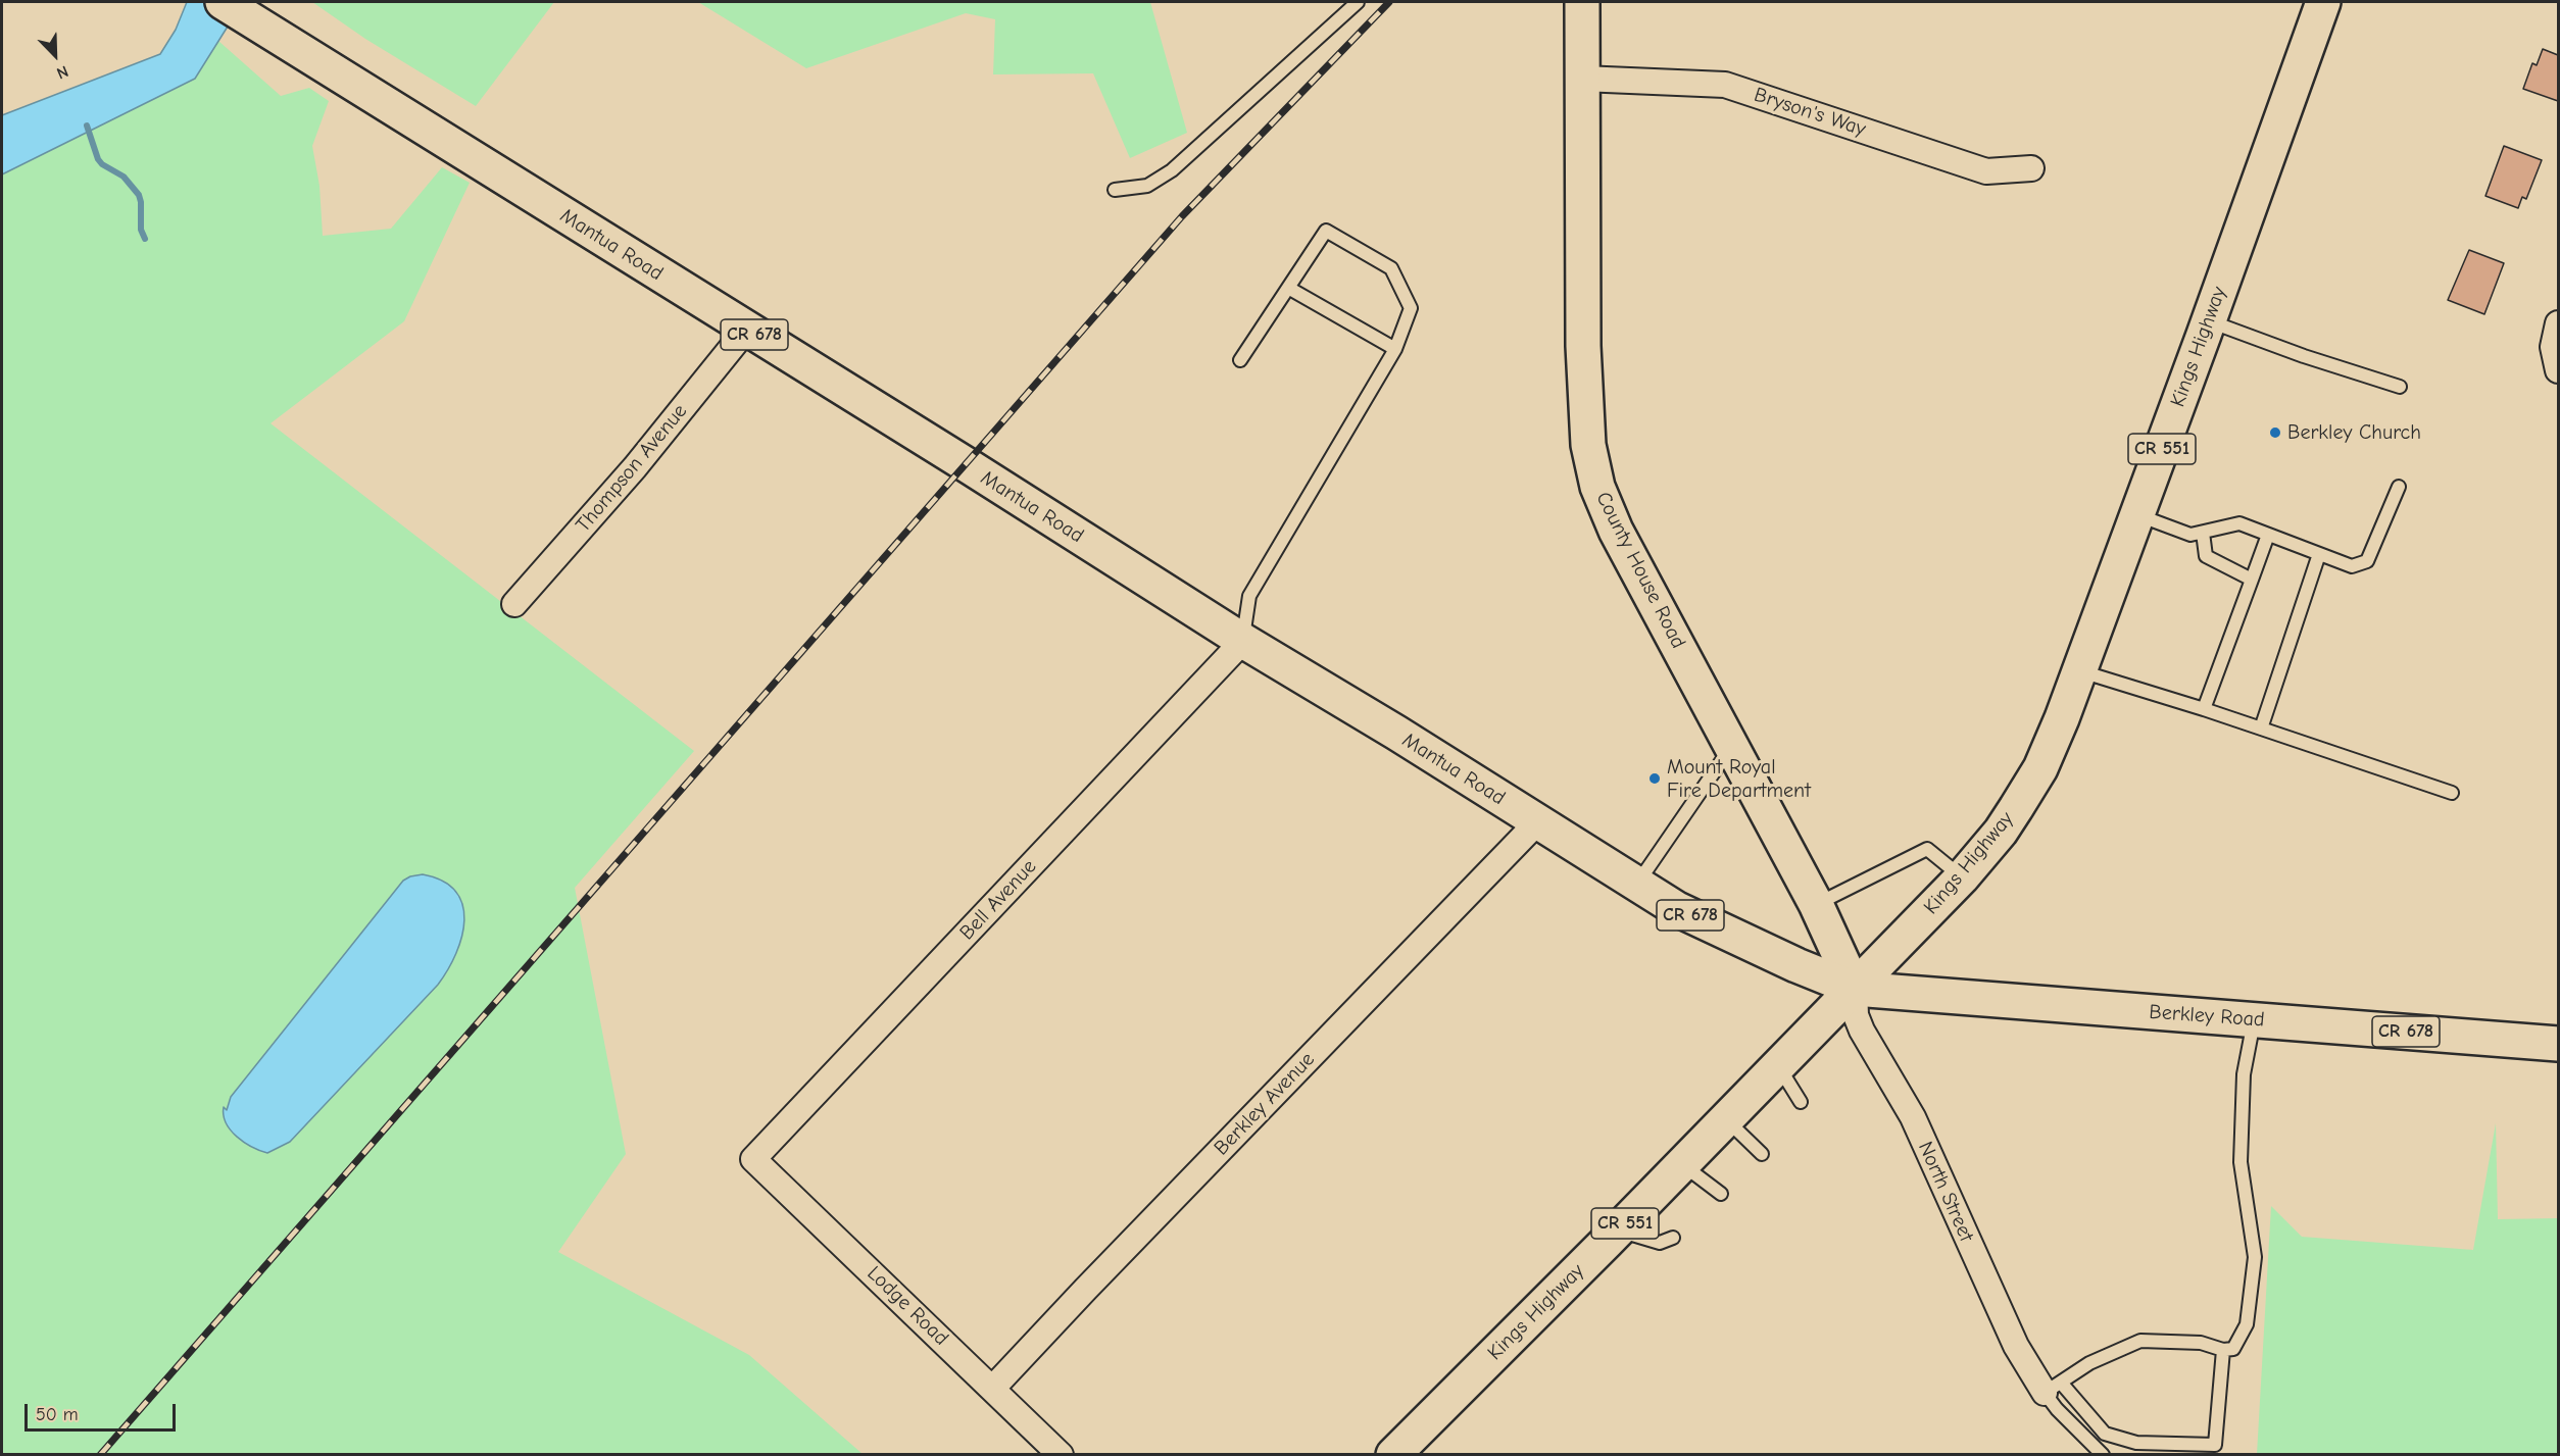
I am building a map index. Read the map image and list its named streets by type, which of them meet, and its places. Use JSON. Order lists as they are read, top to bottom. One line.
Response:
{"streets":{"main road":["Mantua Road","CR 678","Kings Highway","CR 551","County House Road","Berkley Road"],"street":["Bryson's Way","Thompson Avenue","Bell Avenue","Berkley Avenue","North Street","Lodge Road"]},"crossings":[["Bryson's Way","County House Road"],["Mantua Road","Kings Highway"],["Mantua Road","Thompson Avenue"],["Mantua Road","County House Road"],["Mantua Road","Bell Avenue"],["Mantua Road","Berkley Road"],["Mantua Road","Berkley Avenue"],["Mantua Road","North Street"],["Kings Highway","County House Road"],["Kings Highway","Berkley Road"],["Kings Highway","North Street"],["County House Road","Berkley Road"],["County House Road","North Street"],["Bell Avenue","Lodge Road"],["Berkley Road","North Street"],["Berkley Avenue","Lodge Road"]],"places":["Berkley Church","Mount Royal Fire Department"],"scale_bar":"50 m","north":"bottom right"}
